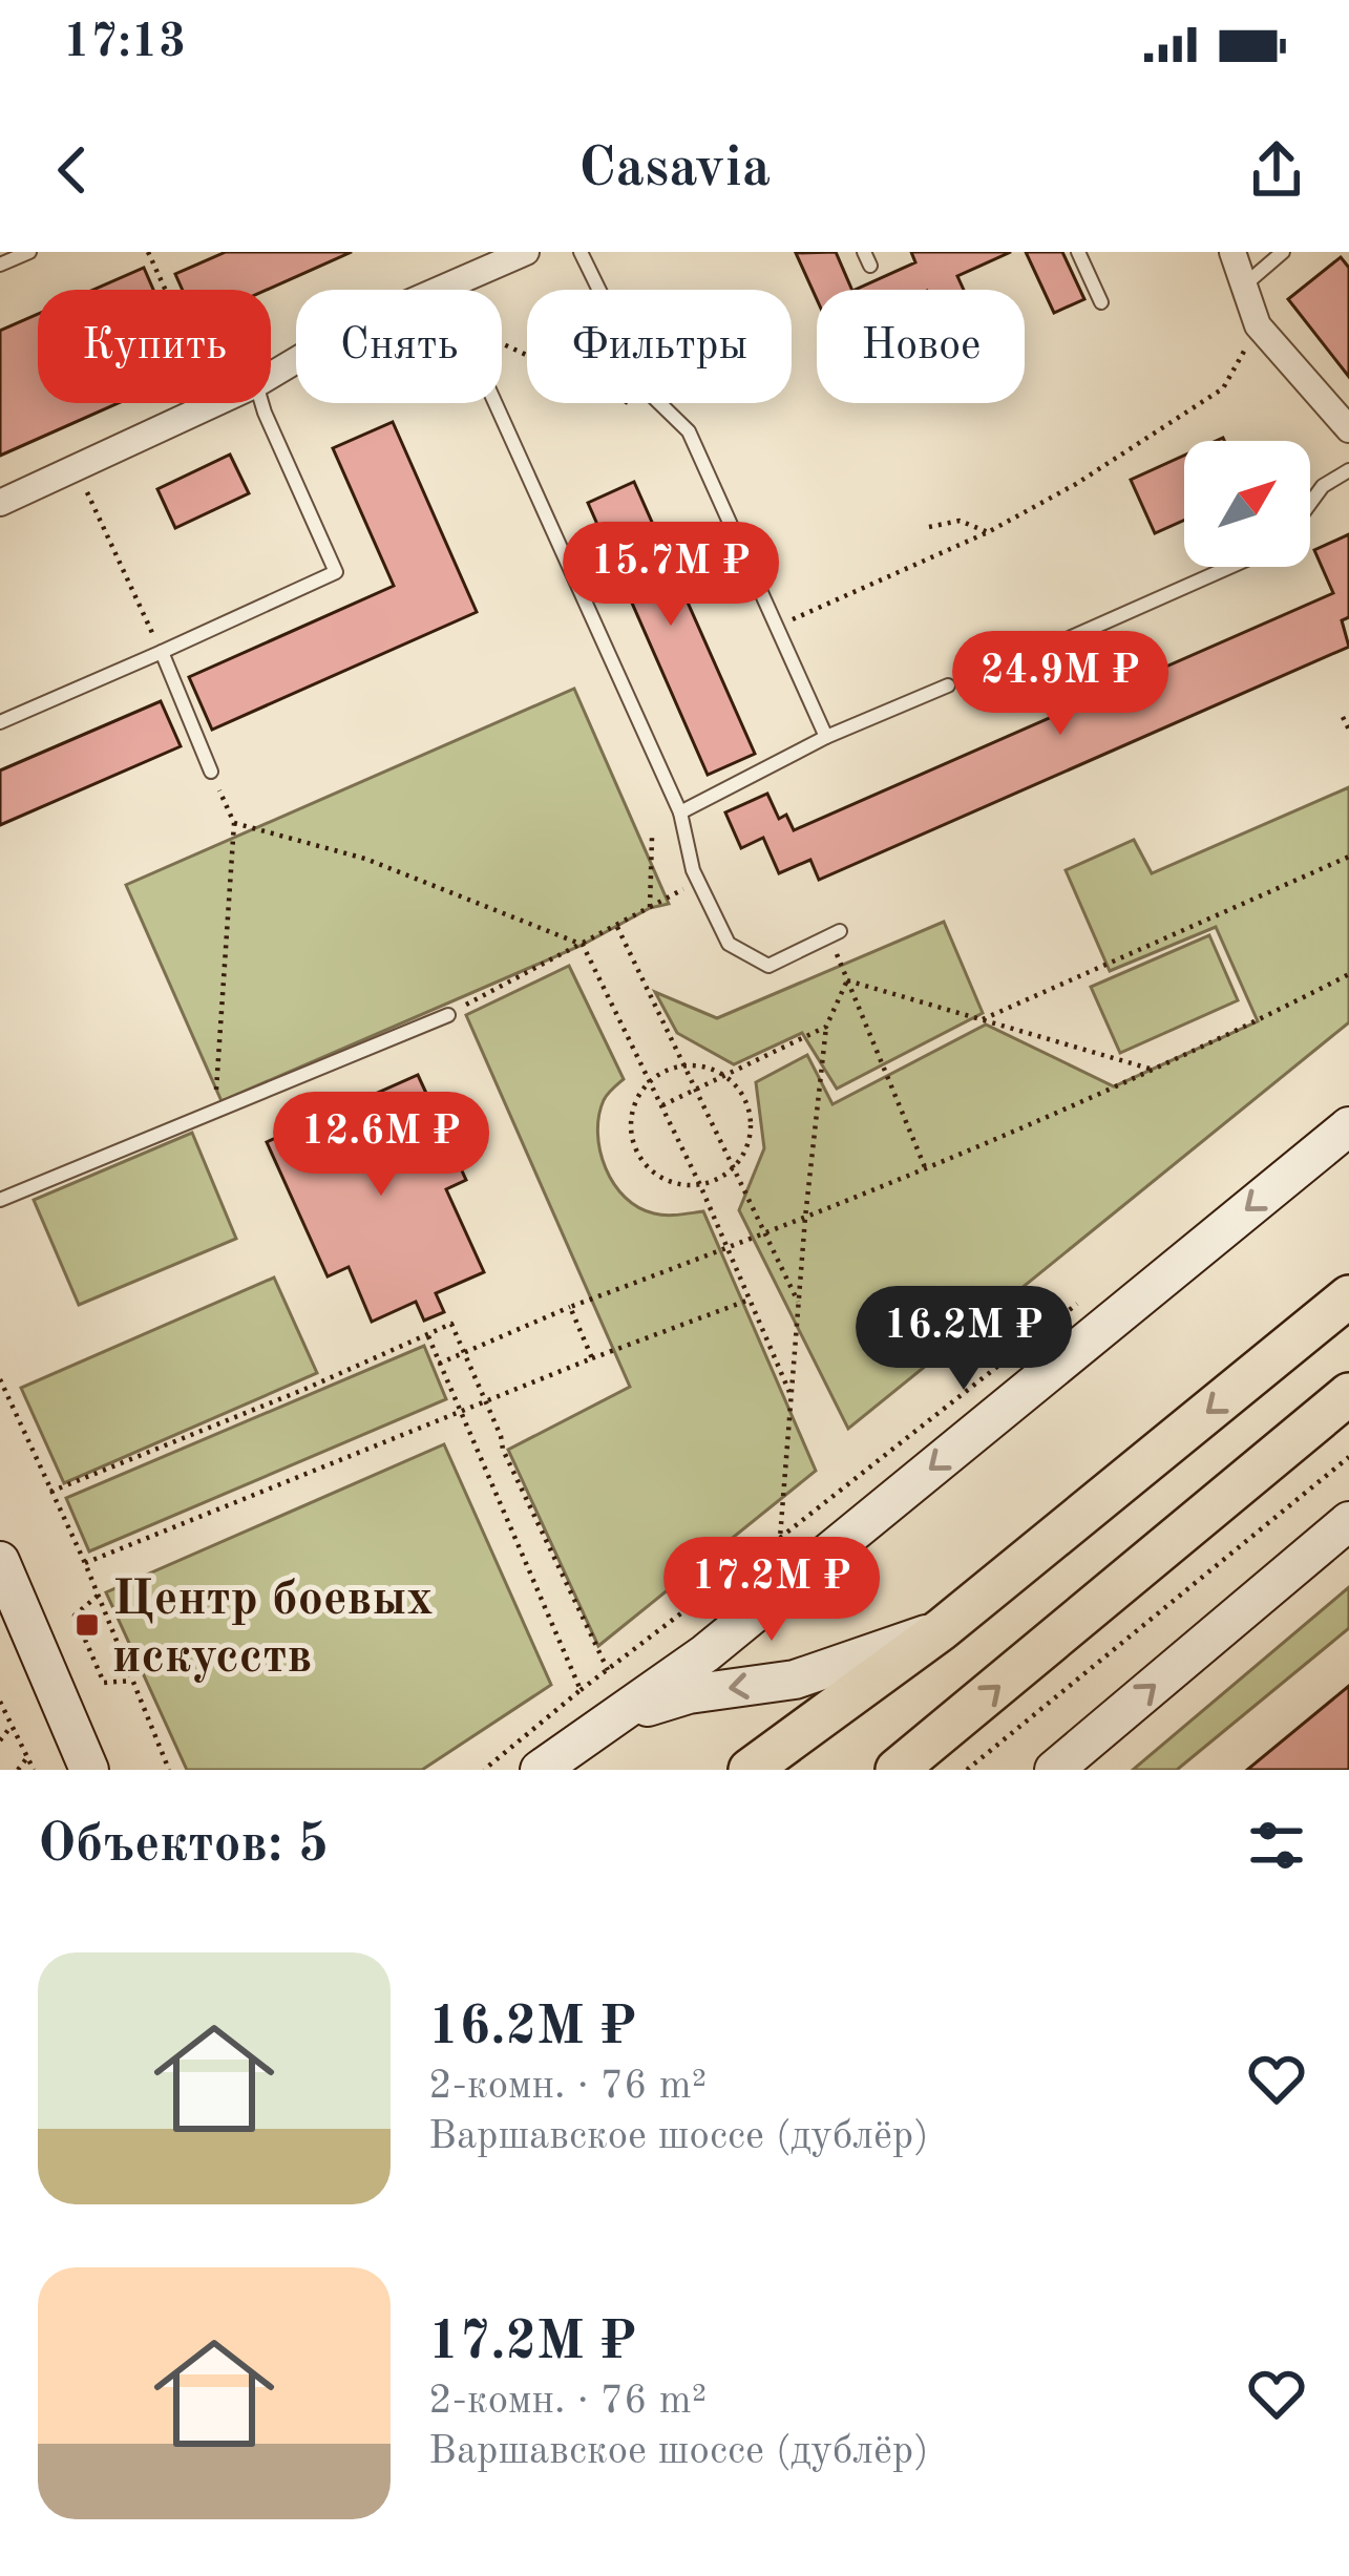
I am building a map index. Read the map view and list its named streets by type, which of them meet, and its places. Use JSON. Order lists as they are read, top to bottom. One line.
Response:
{"places":{"transit":["Центр боевых искусств"]},"north":"top right","page":{"status":"17:13","header":"Casavia","chip":["Купить","Снять","Фильтры","Новое"],"price":["15.7M ₽","24.9M ₽","12.6M ₽","16.2M ₽","17.2M ₽"],"heading":"Объектов: 5","list":[{"name":"16.2M ₽","note":"2-комн. · 76 m² · Варшавское шоссе (дублёр)"},{"name":"17.2M ₽","note":"2-комн. · 76 m² · Варшавское шоссе (дублёр)"}]}}
